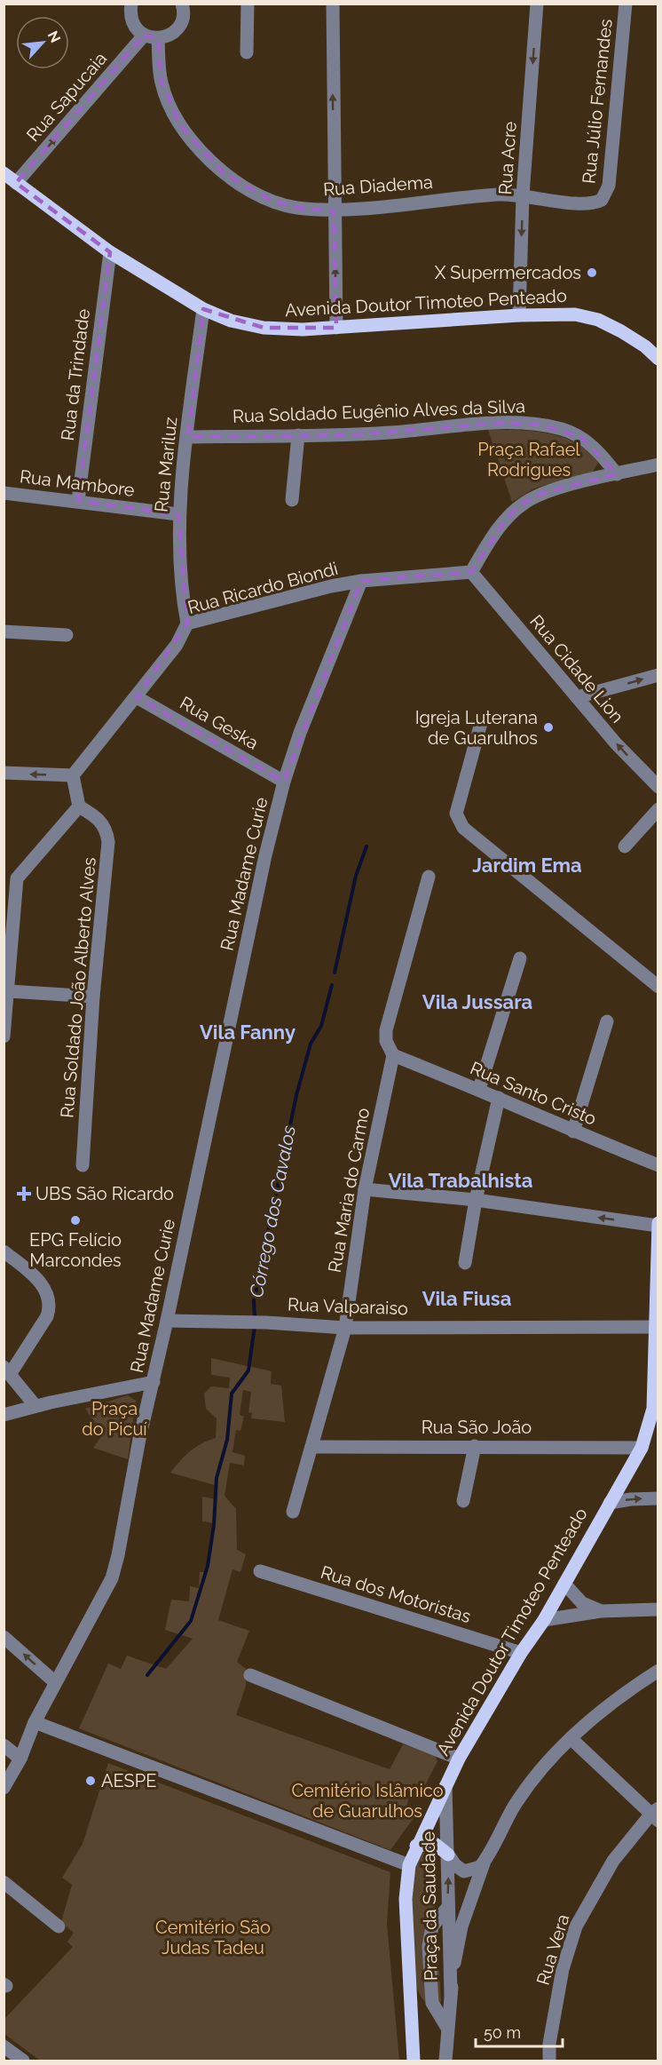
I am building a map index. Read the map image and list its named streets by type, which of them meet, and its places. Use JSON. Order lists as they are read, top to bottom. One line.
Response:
{"streets":{"main road":["Avenida Doutor Timoteo Penteado"],"street":["Rua Sapucaia","Rua Júlio Fernandes","Rua Acre","Rua Diadema","Rua da Trindade","Rua Soldado Eugênio Alves da Silva","Rua Mariluz","Rua Mambore","Rua Ricardo Biondi","Rua Cidade Lion","Rua Geska","Rua Madame Curie","Rua Soldado João Alberto Alves","Rua Santo Cristo","Rua Maria do Carmo","Rua Valparaiso","Rua São João","Rua dos Motoristas","Praça da Saudade","Rua Vera"]},"crossings":[["Rua Sapucaia","Avenida Doutor Timoteo Penteado"],["Rua Júlio Fernandes","Rua Diadema"],["Rua Acre","Rua Diadema"],["Rua Acre","Avenida Doutor Timoteo Penteado"],["Avenida Doutor Timoteo Penteado","Rua da Trindade"],["Avenida Doutor Timoteo Penteado","Rua Mariluz"],["Avenida Doutor Timoteo Penteado","Rua Valparaiso"],["Avenida Doutor Timoteo Penteado","Rua São João"],["Avenida Doutor Timoteo Penteado","Rua dos Motoristas"],["Avenida Doutor Timoteo Penteado","Praça da Saudade"],["Rua da Trindade","Rua Mambore"],["Rua Soldado Eugênio Alves da Silva","Rua Mariluz"],["Rua Mariluz","Rua Mambore"],["Rua Mariluz","Rua Ricardo Biondi"],["Rua Ricardo Biondi","Rua Cidade Lion"],["Rua Ricardo Biondi","Rua Geska"],["Rua Ricardo Biondi","Rua Madame Curie"],["Rua Geska","Rua Madame Curie"],["Rua Madame Curie","Rua Valparaiso"],["Rua Santo Cristo","Rua Maria do Carmo"],["Rua Maria do Carmo","Rua Valparaiso"],["Rua Maria do Carmo","Rua São João"]],"one_way":["Rua Sapucaia","Rua Acre","Rua Cidade Lion"],"districts":["Jardim Ema","Vila Jussara","Vila Fanny","Vila Trabalhista","Vila Fiusa"],"water":["Córrego dos Cavalos"],"parks":["Praça Rafael Rodrigues","Praça do Picuí","Cemitério Islâmico de Guarulhos","Cemitério São Judas Tadeu"],"places":{"other":["X Supermercados","Igreja Luterana de Guarulhos","EPG Felício Marcondes","AESPE"],"health":["UBS São Ricardo"]},"scale_bar":"50 m","north":"top right"}
